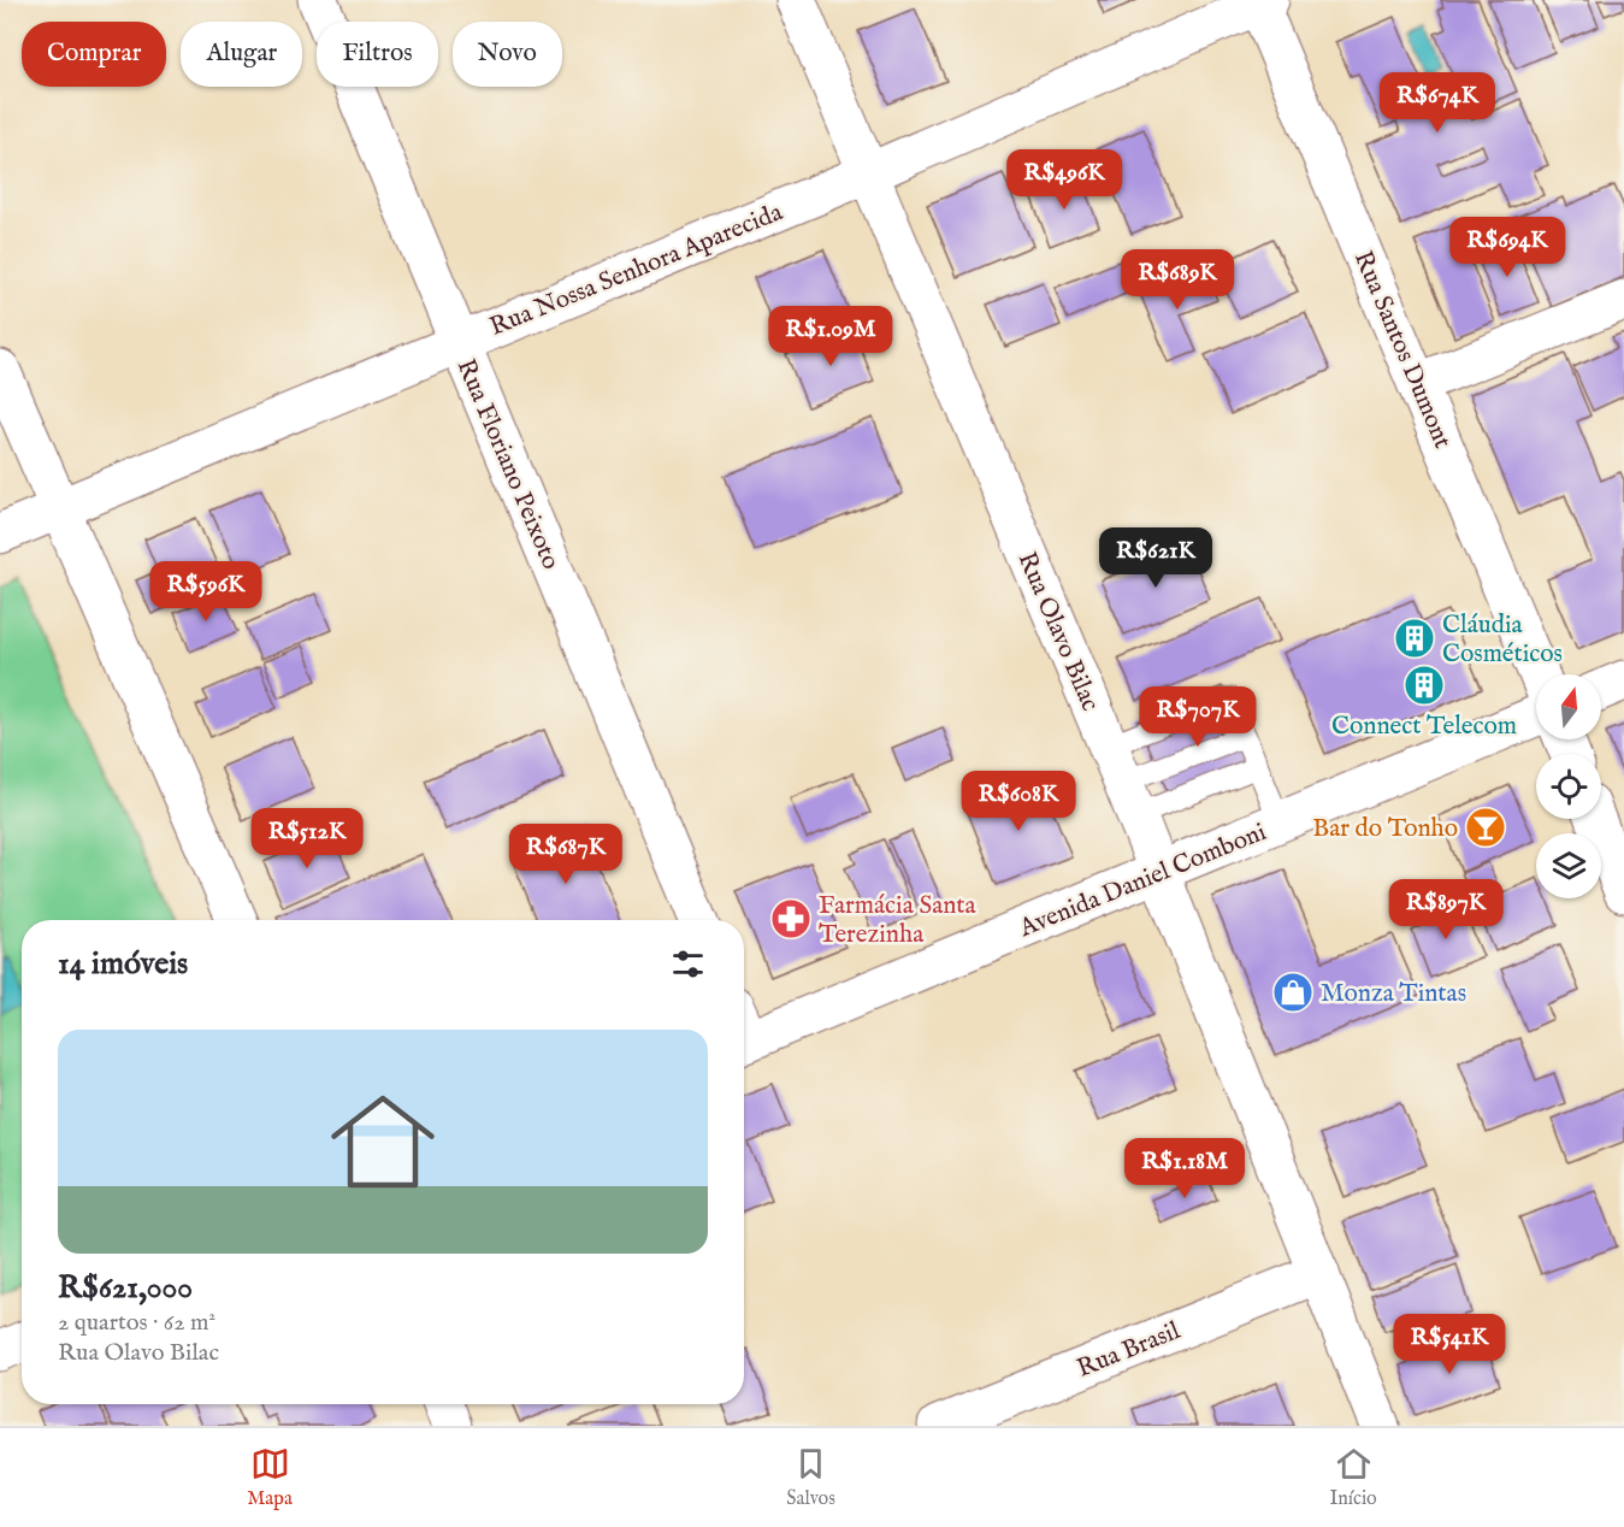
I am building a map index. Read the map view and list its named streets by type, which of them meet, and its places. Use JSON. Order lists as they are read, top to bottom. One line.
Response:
{"streets":{"street":["Rua Nossa Senhora Aparecida","Rua Santos Dumont","Rua Floriano Peixoto","Rua Olavo Bilac","Avenida Daniel Comboni","Rua Brasil"]},"crossings":[["Rua Nossa Senhora Aparecida","Rua Santos Dumont"],["Rua Nossa Senhora Aparecida","Rua Floriano Peixoto"],["Rua Nossa Senhora Aparecida","Rua Olavo Bilac"],["Rua Olavo Bilac","Avenida Daniel Comboni"],["Rua Olavo Bilac","Rua Brasil"]],"places":{"building":["Cláudia Cosméticos","Connect Telecom"],"bar":["Bar do Tonho"],"pharmacy":["Farmácia Santa Terezinha"],"shop":["Monza Tintas"]},"north":"top","page":{"chip":["Comprar","Alugar","Filtros","Novo"],"price":["R$674K","R$496K","R$694K","R$689K","R$1.09M","R$621K","R$596K","R$707K","R$608K","R$512K","R$687K","R$897K","R$1.18M","R$541K"],"heading":"14 imóveis","list":[{"name":"R$621,000","note":"2 quartos · 62 m² · Rua Olavo Bilac"}],"tabs":["Mapa","Salvos","Início"]}}
